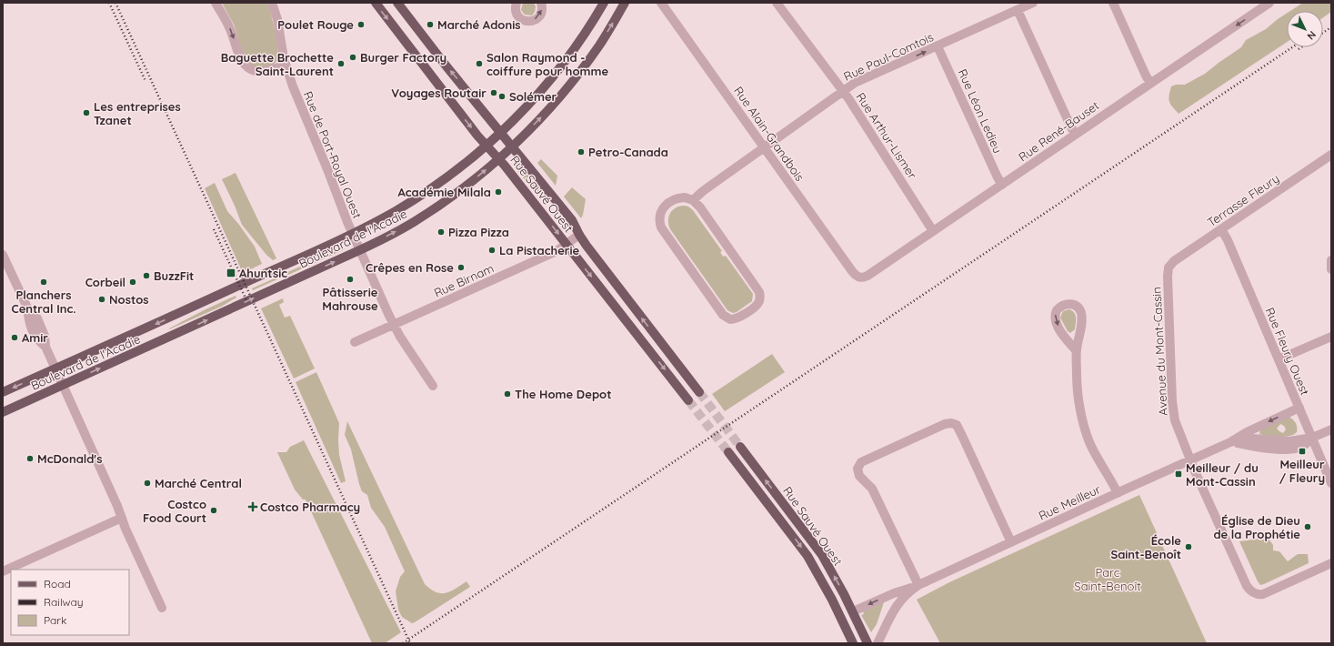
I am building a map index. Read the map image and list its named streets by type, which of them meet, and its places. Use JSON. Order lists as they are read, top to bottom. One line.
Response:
{"streets":{"main road":["Rue Sauvé Ouest","Boulevard de l'Acadie"],"street":["Rue Paul-Comtois","Rue Léon Ledieu","Rue René-Bauset","Rue Alain-Grandbois","Rue Arthur-Lismer","Rue de Port-Royal Ouest","Terrasse Fleury","Rue Birnam","Avenue du Mont-Cassin","Rue Fleury Ouest","Rue Meilleur"]},"crossings":[["Rue Paul-Comtois","Rue Léon Ledieu"],["Rue Paul-Comtois","Rue Alain-Grandbois"],["Rue Paul-Comtois","Rue Arthur-Lismer"],["Rue Léon Ledieu","Rue René-Bauset"],["Rue René-Bauset","Rue Alain-Grandbois"],["Rue René-Bauset","Rue Arthur-Lismer"],["Rue de Port-Royal Ouest","Boulevard de l'Acadie"],["Rue de Port-Royal Ouest","Rue Birnam"],["Rue Sauvé Ouest","Boulevard de l'Acadie"],["Rue Sauvé Ouest","Rue Birnam"],["Rue Sauvé Ouest","Rue Meilleur"],["Terrasse Fleury","Avenue du Mont-Cassin"],["Terrasse Fleury","Rue Fleury Ouest"],["Avenue du Mont-Cassin","Rue Meilleur"],["Rue Fleury Ouest","Rue Meilleur"]],"parks":["Parc Saint-Benoît"],"places":{"other":["Poulet Rouge","Marché Adonis","Burger Factory","Baguette Brochette Saint-Laurent","Salon Raymond - coiffure pour homme","Voyages Routair","Solémer","Les entreprises Tzanet","Petro-Canada","Académie Milala","Pizza Pizza","La Pistacherie","Crêpes en Rose","BuzzFit","Pâtisserie Mahrouse","Planchers Central Inc.","Corbeil","Nostos","Amir","The Home Depot","McDonald's","Marché Central","Costco Food Court","Église de Dieu de la Prophétie","École Saint-Benoît"],"transit":["Ahuntsic","Meilleur / Fleury","Meilleur / du Mont-Cassin"],"health":["Costco Pharmacy"]},"legend":["Road","Railway","Park"],"north":"bottom right"}
